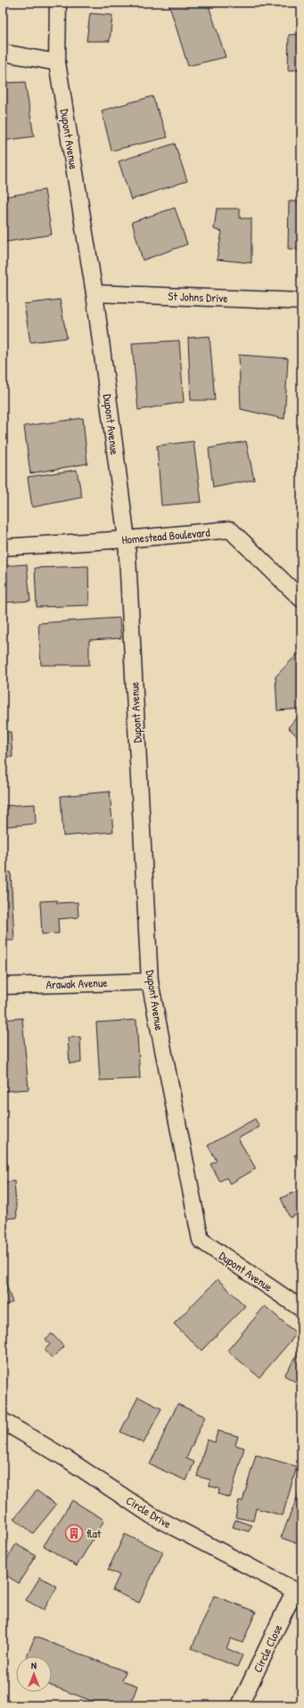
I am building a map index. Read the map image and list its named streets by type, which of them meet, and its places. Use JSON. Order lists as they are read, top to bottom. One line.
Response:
{"streets":{"street":["Dupont Avenue","St Johns Drive","Homestead Boulevard","Arawak Avenue","Circle Drive","Circle Close"]},"crossings":[["Dupont Avenue","St Johns Drive"],["Dupont Avenue","Homestead Boulevard"],["Dupont Avenue","Arawak Avenue"],["Circle Drive","Circle Close"]],"places":{"building":["flat"]},"north":"top"}
